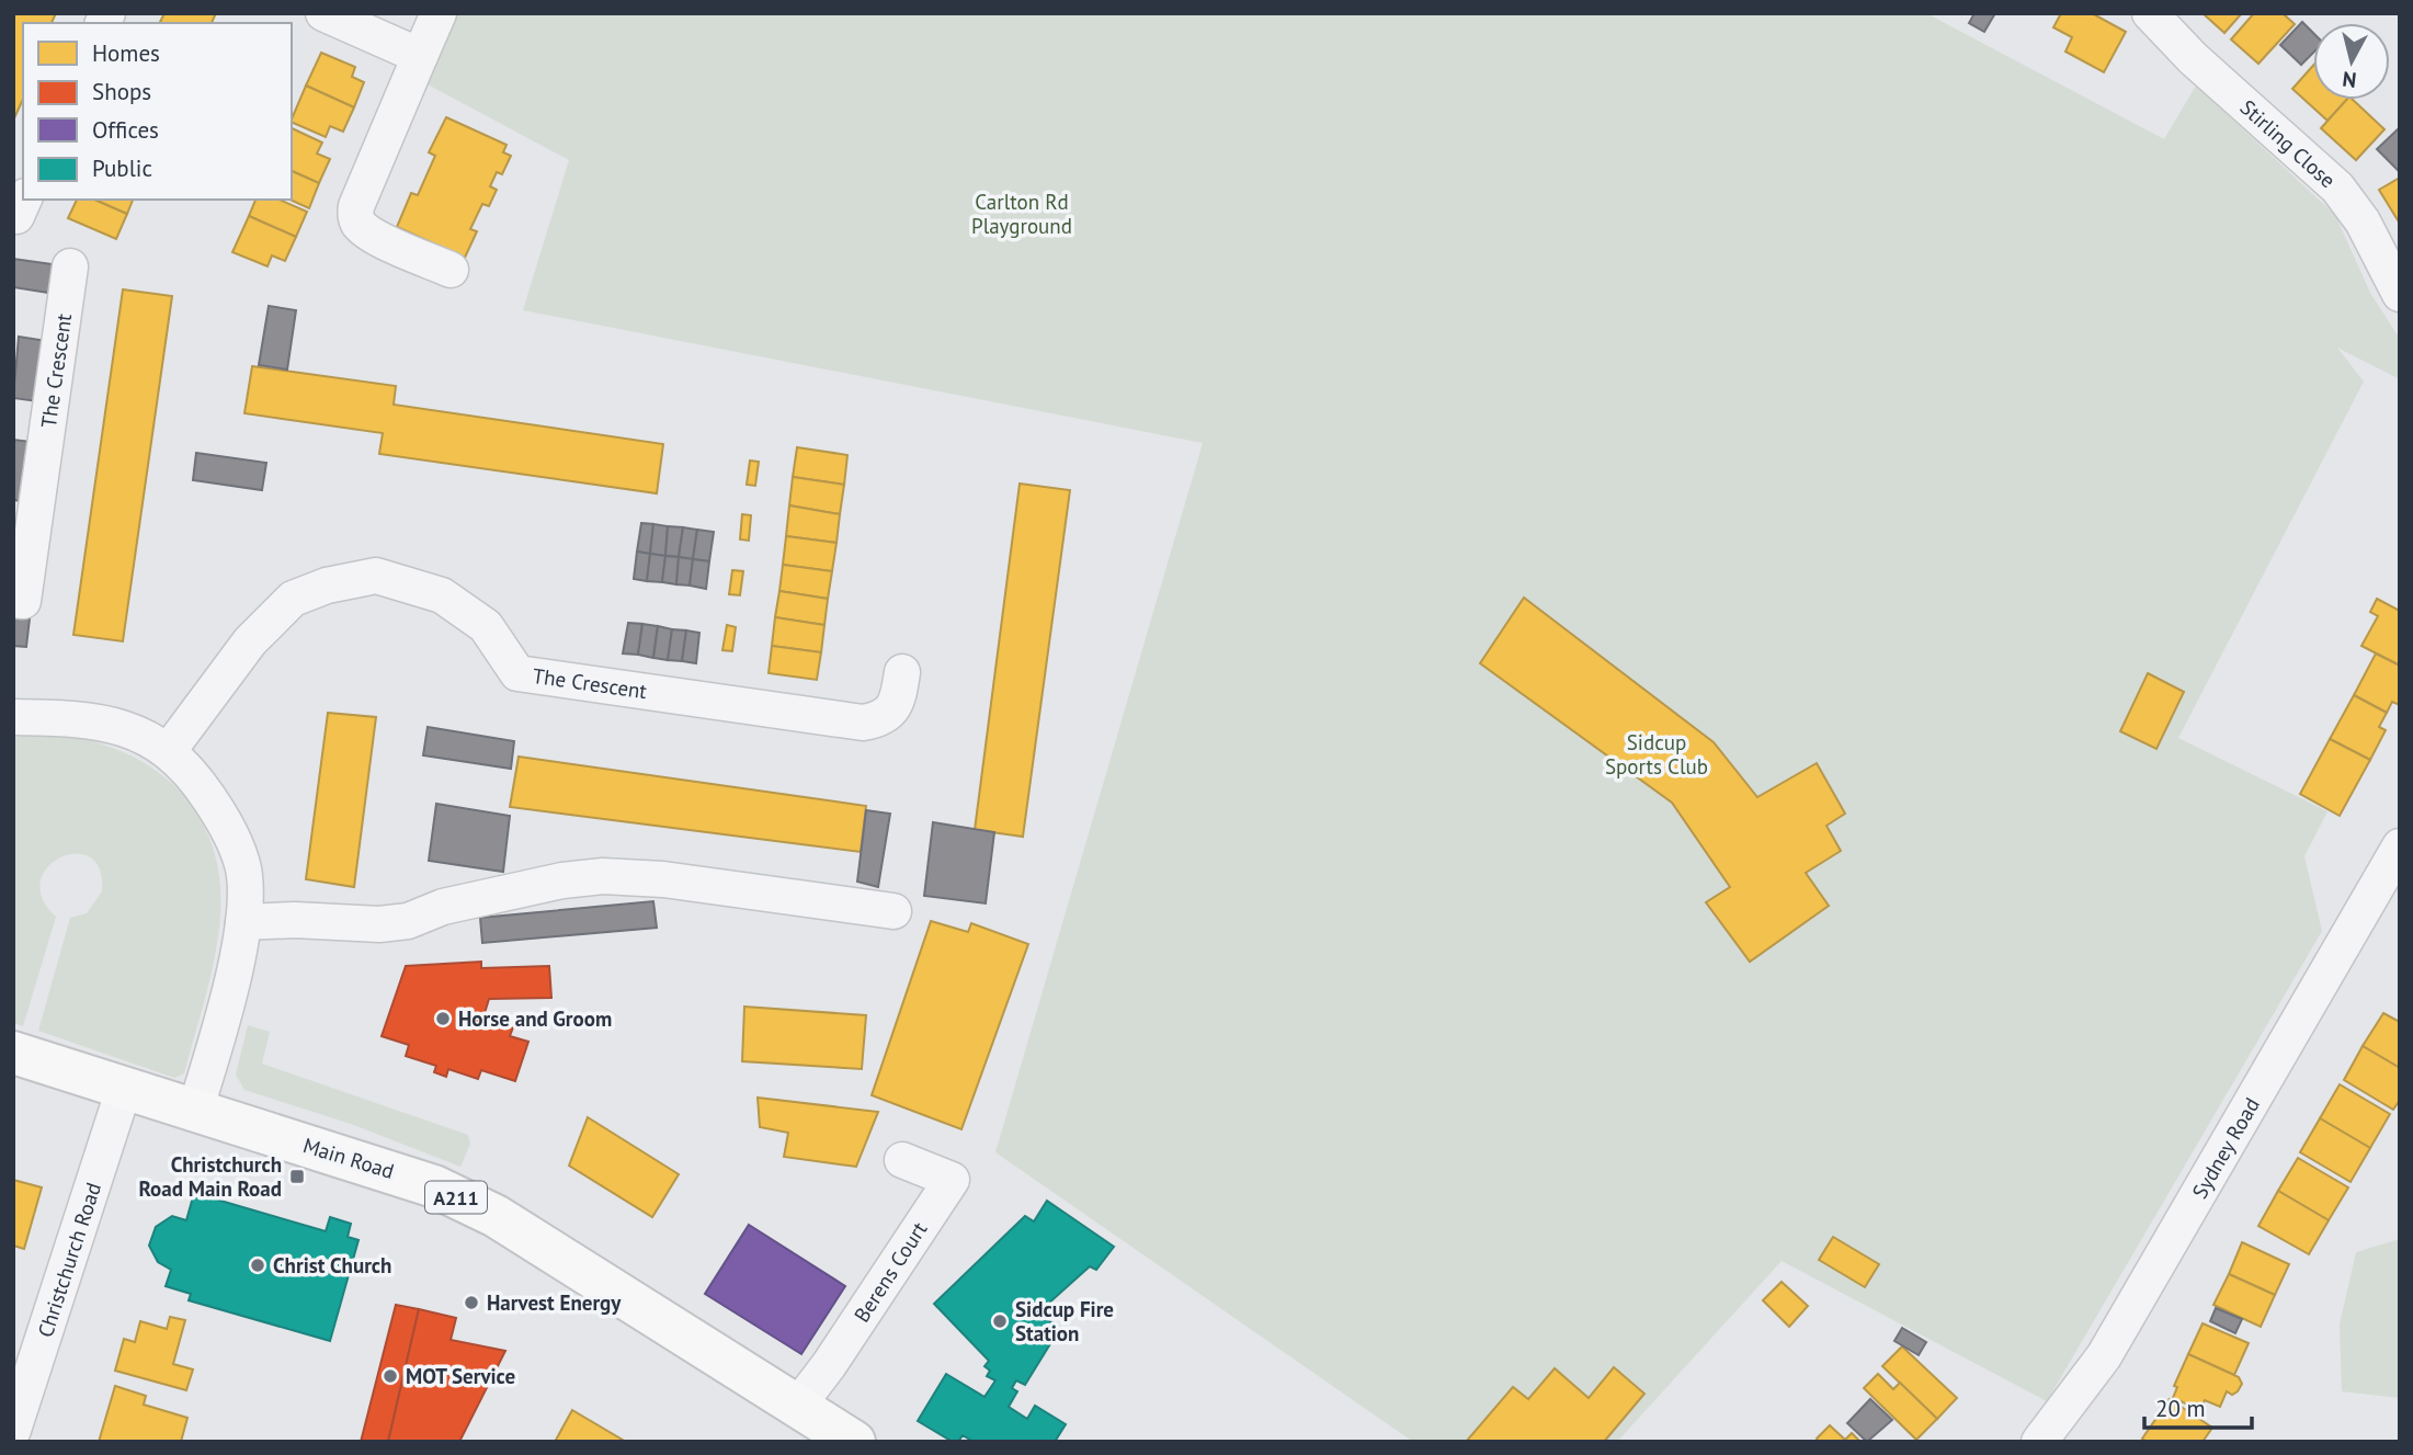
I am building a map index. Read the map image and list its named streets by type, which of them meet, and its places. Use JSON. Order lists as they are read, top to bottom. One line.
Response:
{"streets":{"main road":["Main Road","A211"],"street":["Stirling Close","The Crescent","Sydney Road","Christchurch Road","Berens Court"]},"crossings":[["Main Road","Christchurch Road"],["Main Road","Berens Court"]],"parks":["Carlton Rd Playground","Sidcup Sports Club"],"places":{"other":["Horse and Groom","Christ Church","Harvest Energy","Sidcup Fire Station","MOT Service"],"transit":["Christchurch Road Main Road"]},"legend":["Homes","Shops","Offices","Public"],"scale_bar":"20 m","north":"bottom"}
